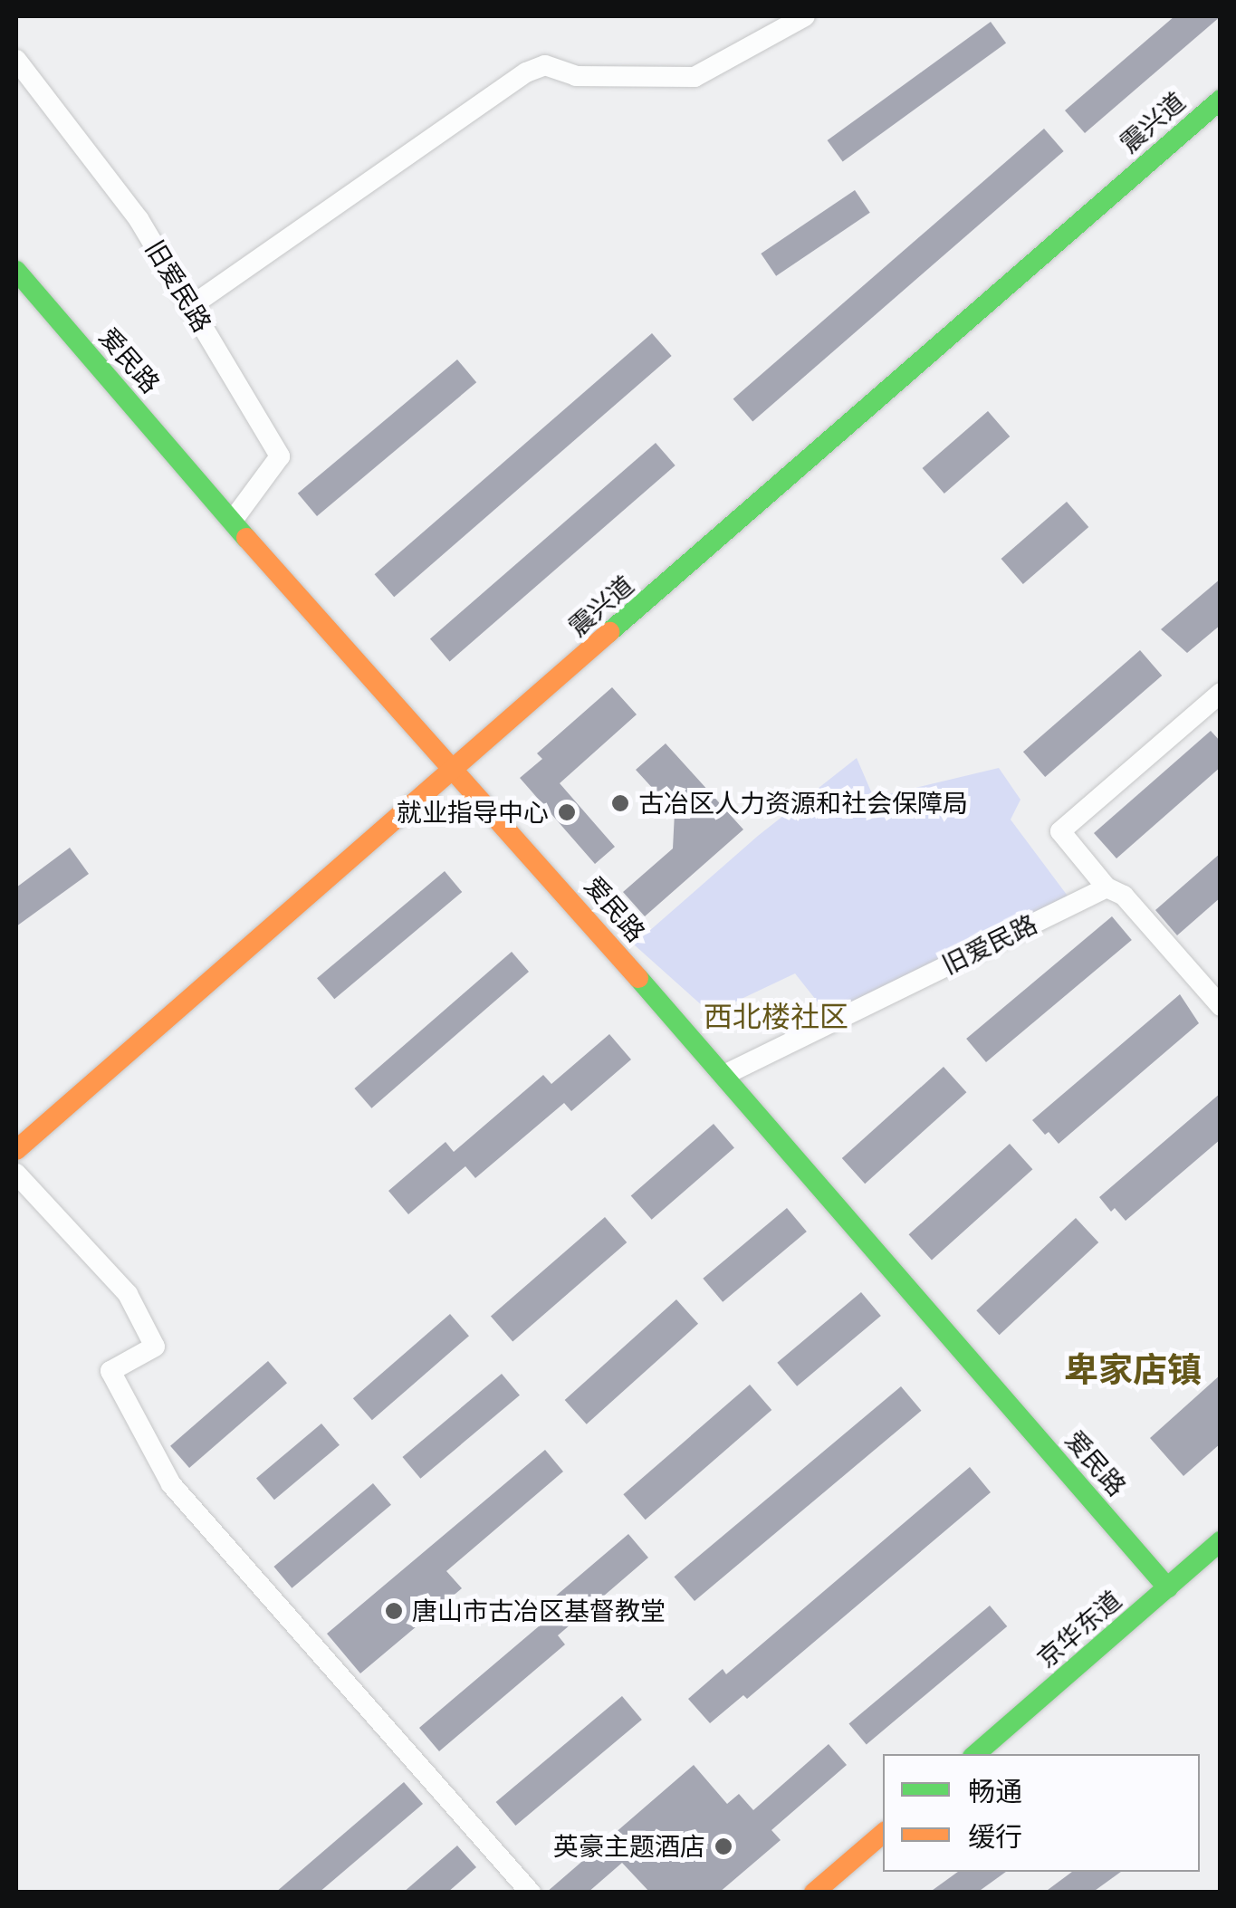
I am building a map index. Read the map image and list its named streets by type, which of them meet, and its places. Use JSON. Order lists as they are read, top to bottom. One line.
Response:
{"streets":{"street":["震兴道","旧爱民路","爱民路","京华东道"]},"crossings":[["震兴道","爱民路"],["旧爱民路","爱民路"],["爱民路","京华东道"]],"districts":["西北楼社区","卑家店镇"],"places":["古冶区人力资源和社会保障局","就业指导中心","唐山市古冶区基督教堂","英豪主题酒店"],"legend":["畅通","缓行"]}
